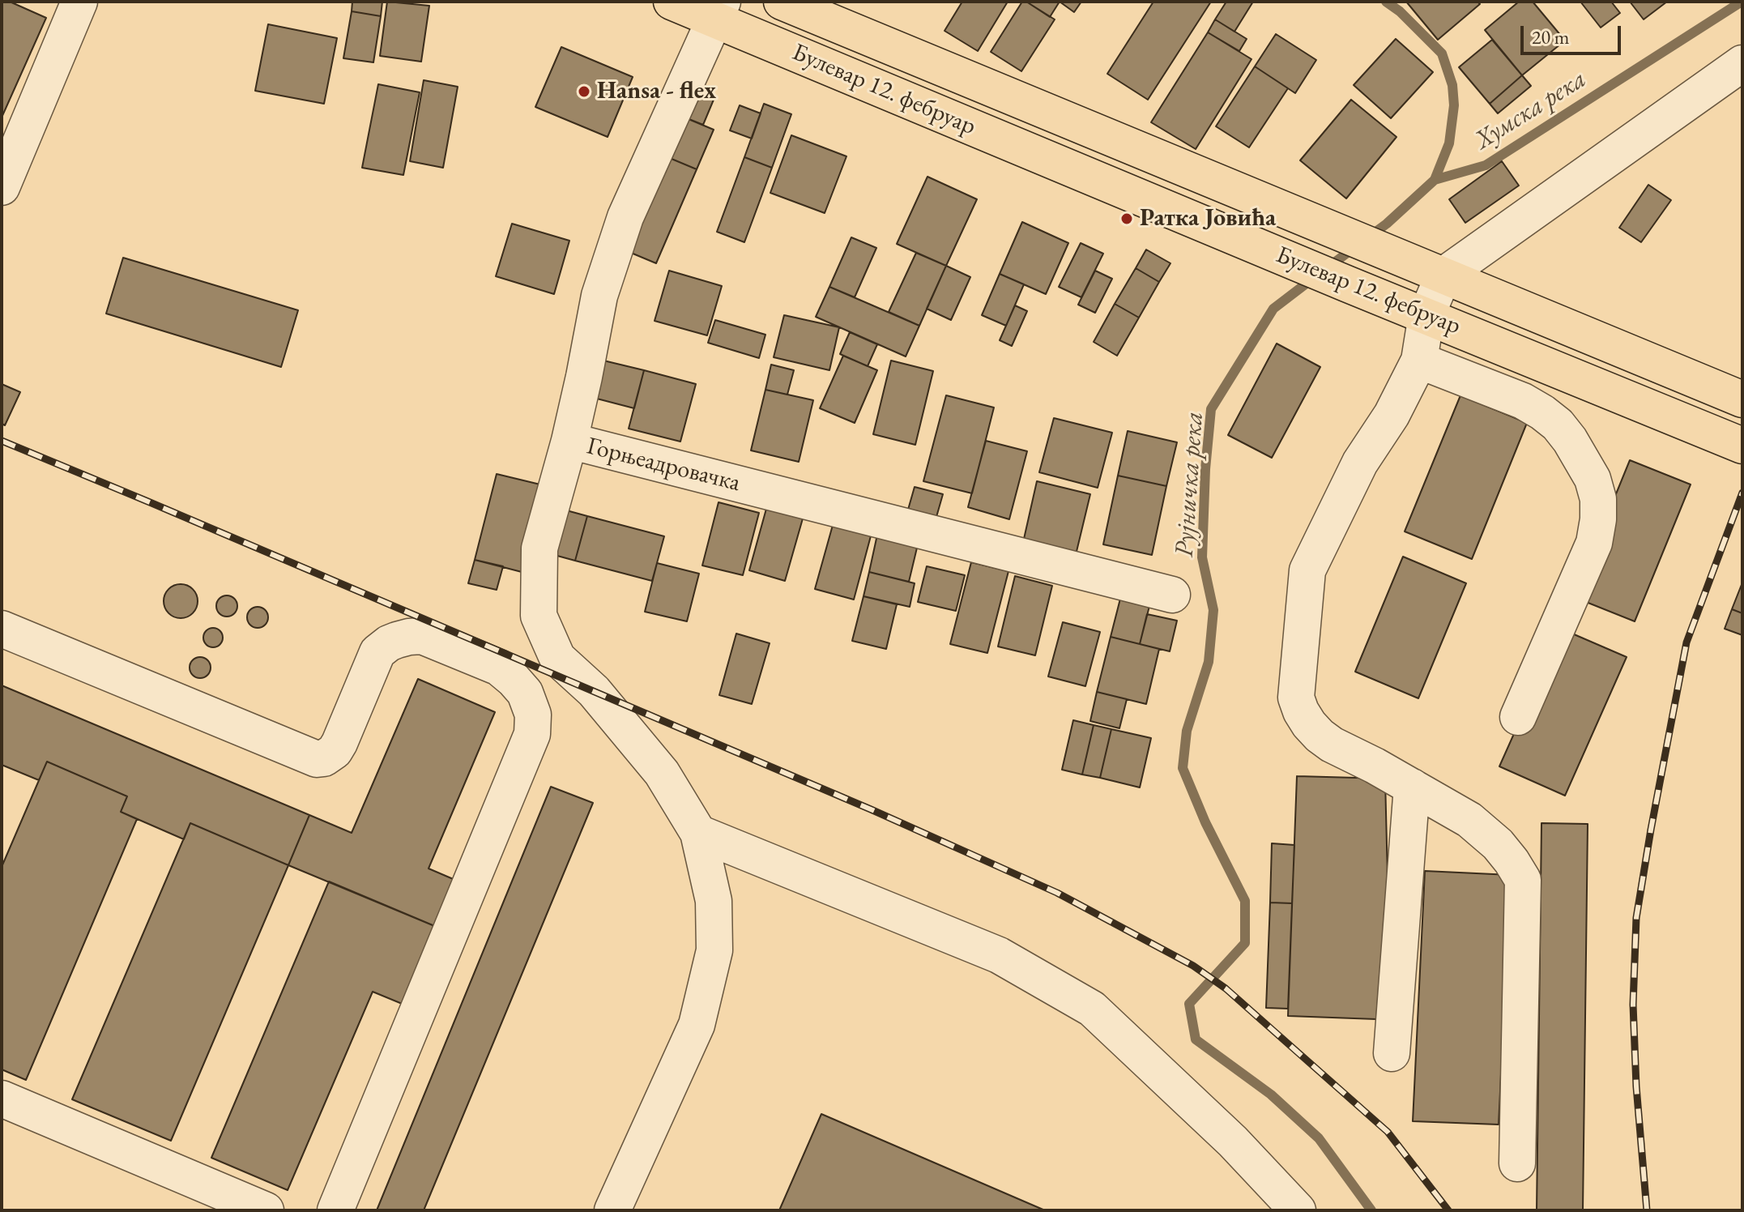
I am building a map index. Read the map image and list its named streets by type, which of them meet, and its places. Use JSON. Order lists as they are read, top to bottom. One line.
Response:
{"streets":{"main road":["Булевар 12. фебруар"],"street":["Горњеадровачка"]},"crossings":[["Булевар 12. фебруар","Горњеадровачка"]],"water":["Хумска река","Рујничка река"],"places":["Hansa - flex","Ратка Јовића"],"scale_bar":"20 m"}
